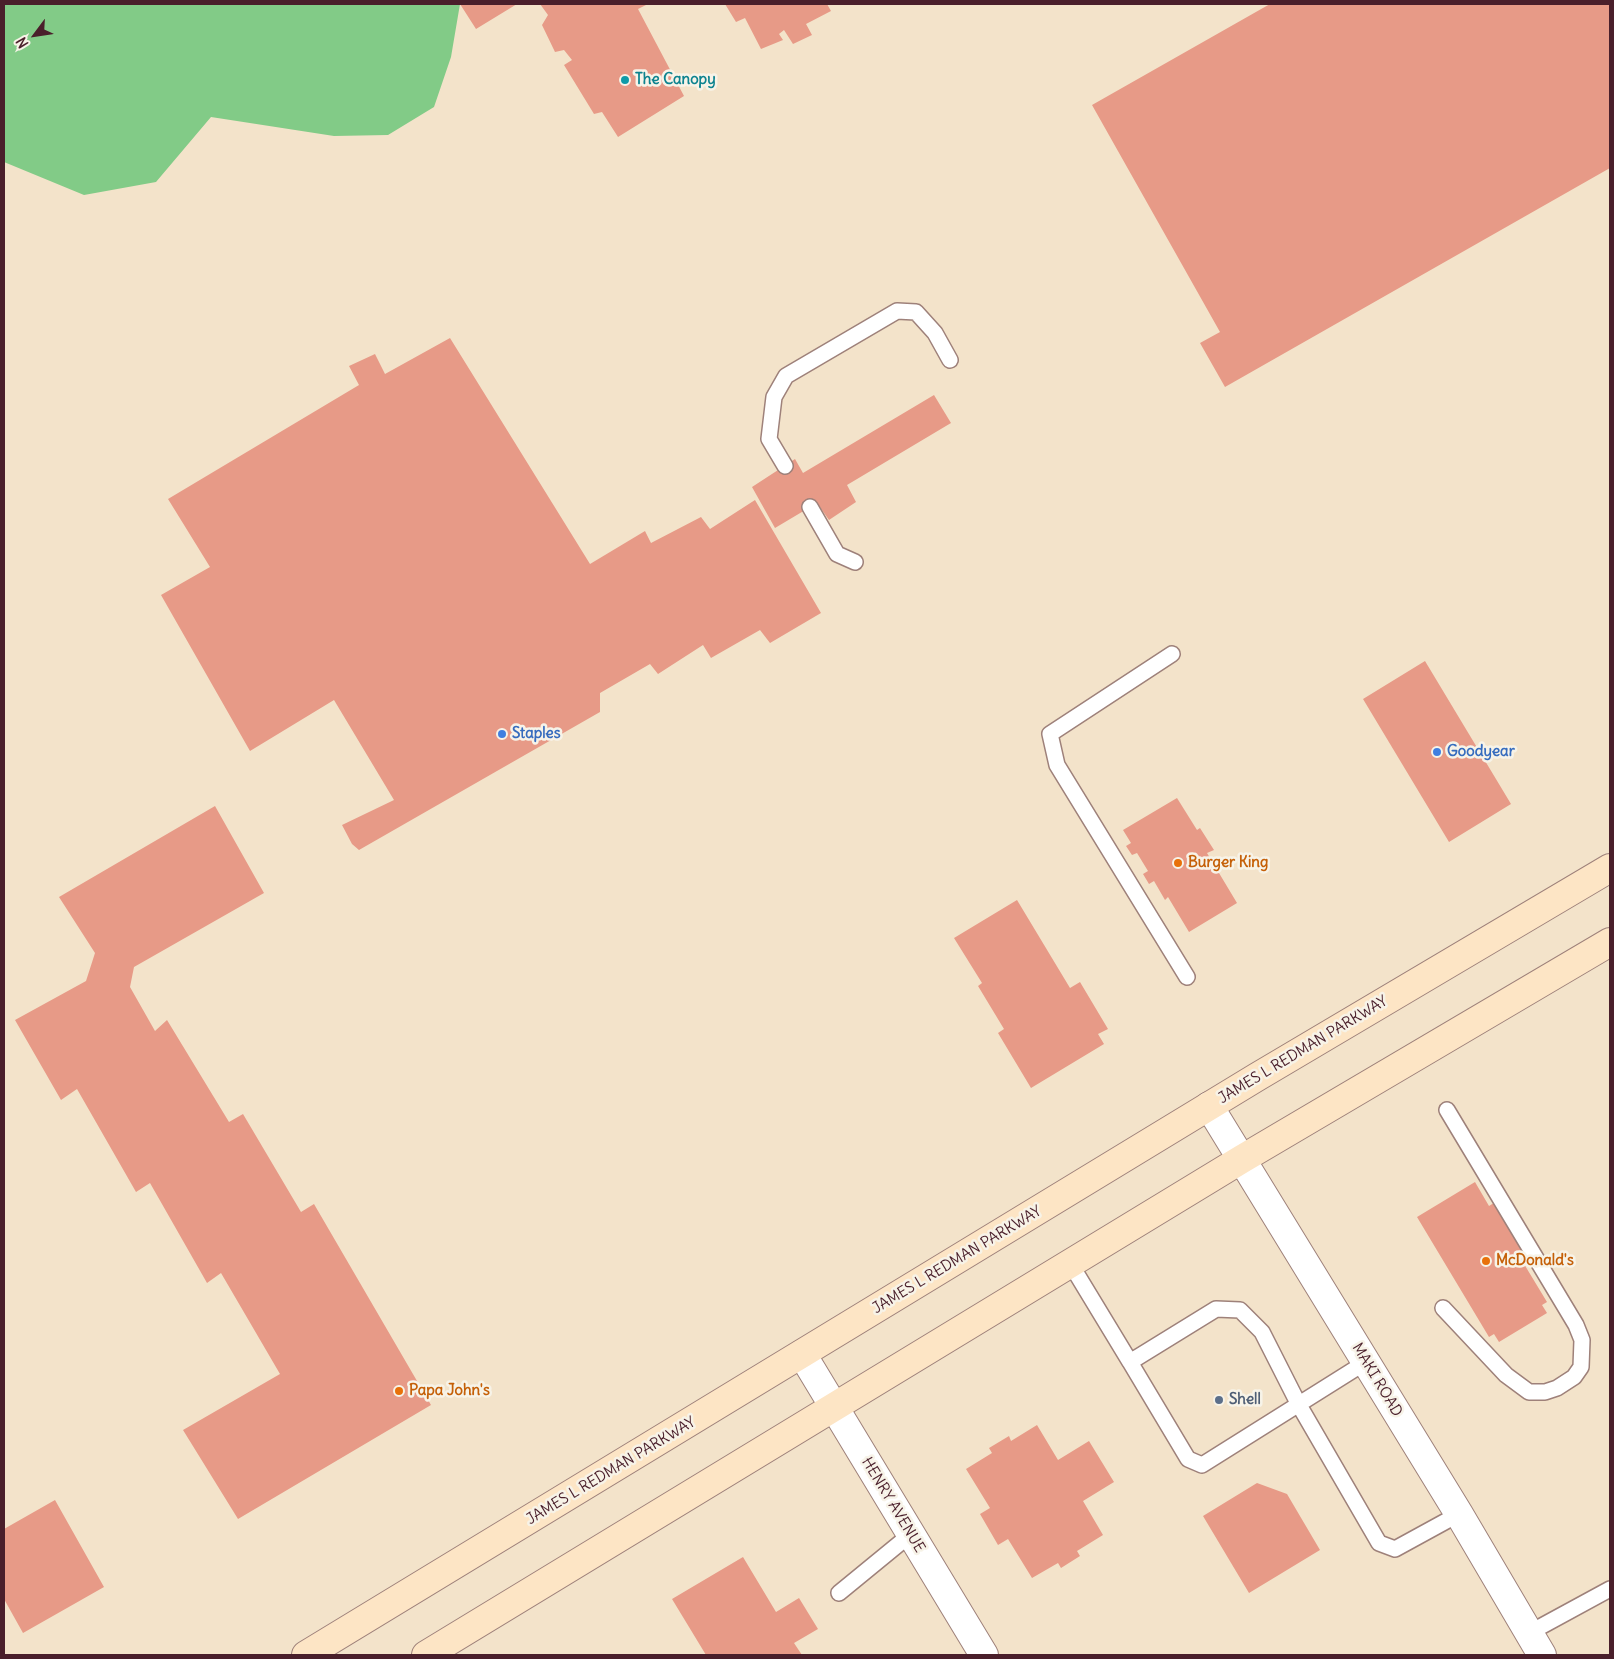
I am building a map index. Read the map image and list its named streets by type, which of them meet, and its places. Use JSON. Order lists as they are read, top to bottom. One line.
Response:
{"streets":{"main road":["JAMES L REDMAN PARKWAY"],"street":["MAKI ROAD","HENRY AVENUE"]},"crossings":[["JAMES L REDMAN PARKWAY","MAKI ROAD"],["JAMES L REDMAN PARKWAY","HENRY AVENUE"]],"places":["The Canopy","Staples","Goodyear","Burger King","McDonald's","Papa John's","Shell"],"north":"bottom left"}
